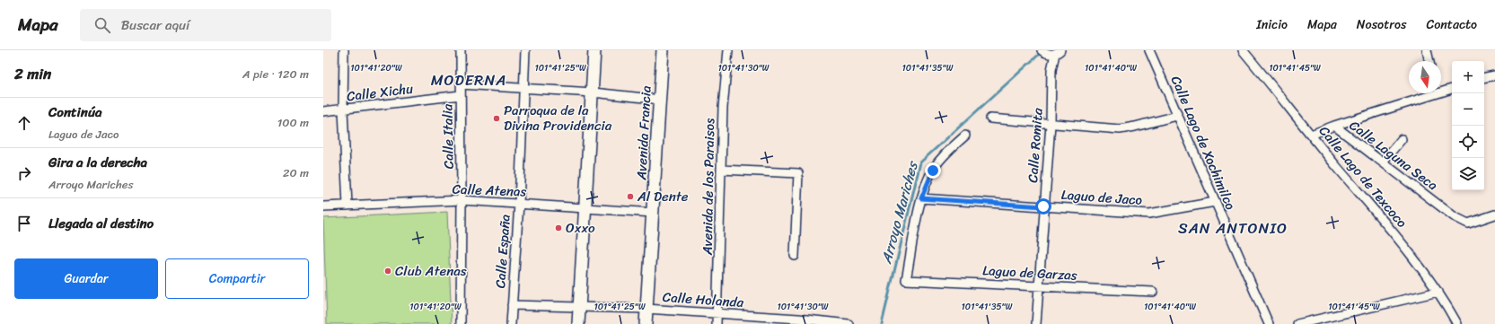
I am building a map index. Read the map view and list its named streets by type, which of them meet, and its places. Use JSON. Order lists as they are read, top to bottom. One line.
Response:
{"streets":{"street":["Calle Xichu","Avenida Francia","Calle Italia","Calle Lago de Xochimilco","Calle Romita","Calle Laguna Seca","Calle Lago de Texcoco","Avenida de los Paraisos","Calle Atenas","Laguo de Jaco","Calle España","Laguo de Garzas","Calle Holanda"]},"crossings":[["Calle Xichu","Calle Italia"],["Avenida Francia","Calle Atenas"],["Avenida Francia","Calle Holanda"],["Calle Italia","Calle Atenas"],["Calle Lago de Xochimilco","Laguo de Jaco"],["Calle Romita","Laguo de Jaco"],["Calle Romita","Laguo de Garzas"],["Avenida de los Paraisos","Calle Holanda"],["Calle Atenas","Calle España"],["Laguo de Jaco","Laguo de Garzas"],["Calle España","Calle Holanda"]],"districts":["MODERNA","SAN ANTONIO"],"water":["Arroyo Mariches"],"places":["Parroqua de la Divina Providencia","Al Dente","Oxxo","Club Atenas"],"north":"bottom","page":{"header":"Mapa","search":"Buscar aquí","nav":["Inicio","Mapa","Nosotros","Contacto"],"heading":["2 min","A pie · 120 m"],"map_buttons":["+","−"],"list":[["Continúa","Laguo de Jaco","100 m"],["Gira a la derecha","Arroyo Mariches","20 m"],"Llegada al destino"],"buttons":["Guardar","Compartir"]},"coordinates":["101°41'20\"W","101°41'25\"W","101°41'30\"W","101°41'35\"W","101°41'40\"W","101°41'45\"W"]}
